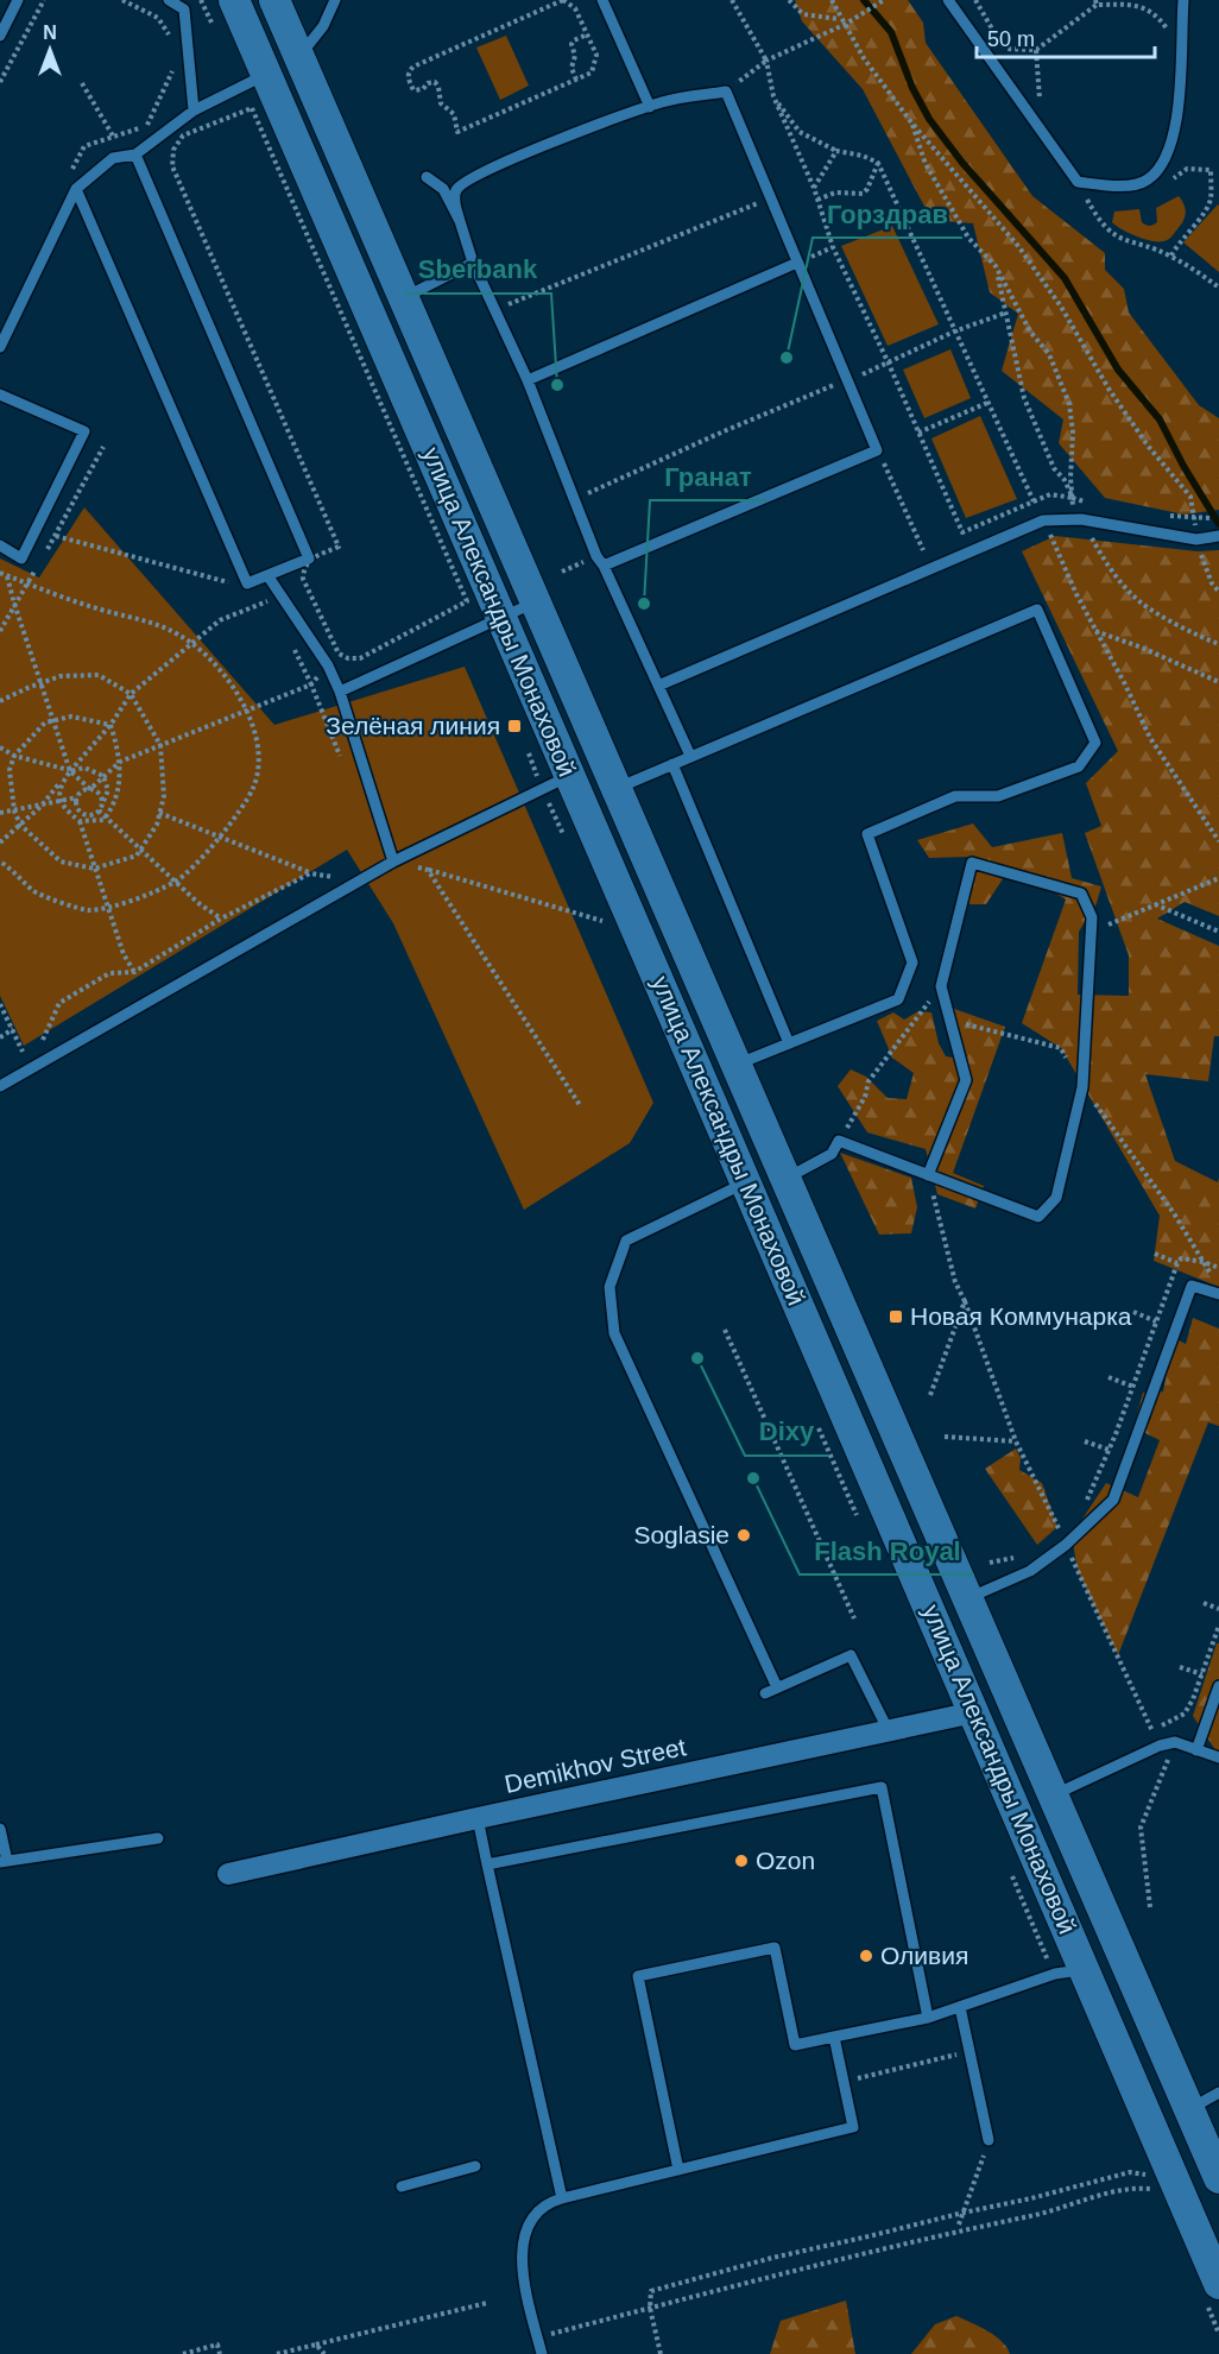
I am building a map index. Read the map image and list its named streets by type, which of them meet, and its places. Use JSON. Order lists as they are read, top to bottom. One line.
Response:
{"streets":{"main road":["улица Александры Монаховой"],"street":["Demikhov Street"]},"crossings":[["улица Александры Монаховой","Demikhov Street"]],"places":{"other":["Горздрав","Sberbank","Гранат","Dixy","Flash Royal","Soglasie","Ozon","Оливия"],"transit":["Зелёная линия","Новая Коммунарка"]},"scale_bar":"50 m","north":"top"}
